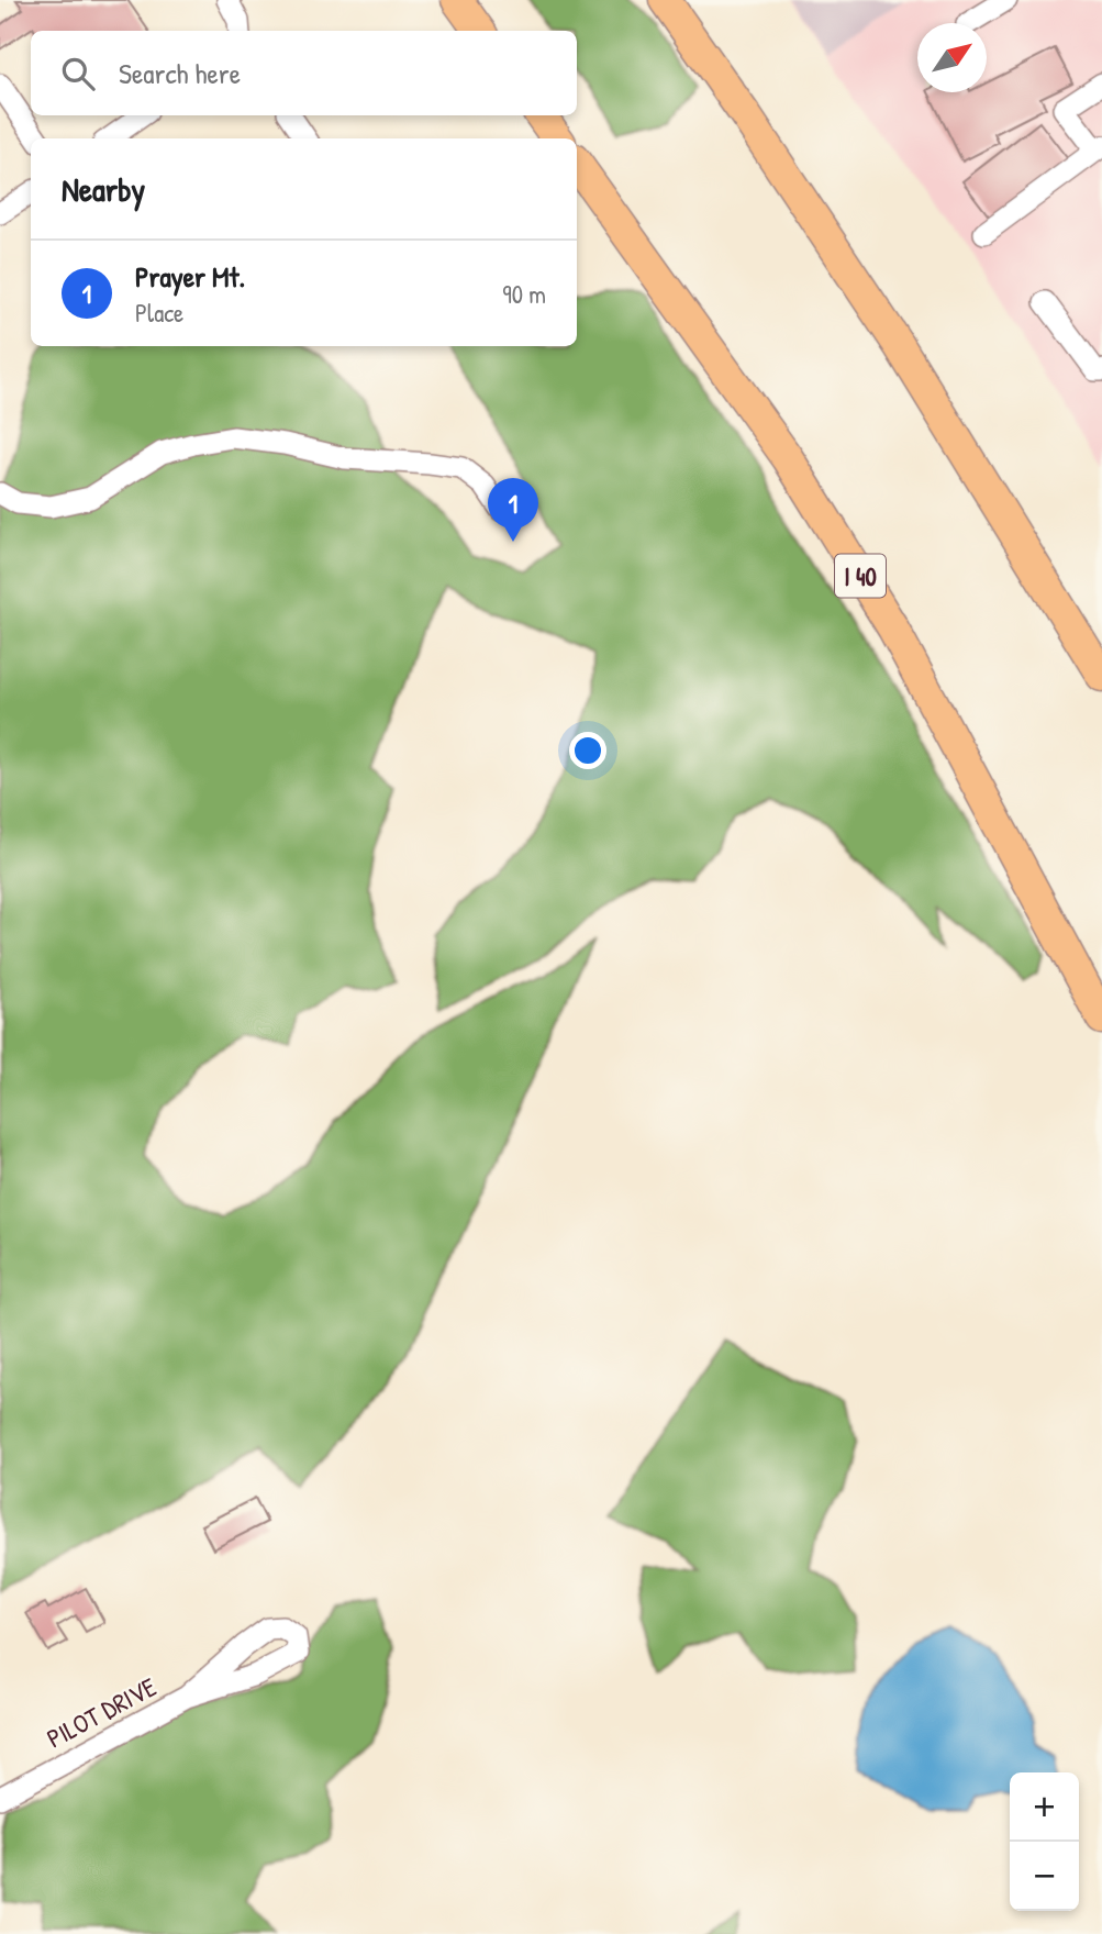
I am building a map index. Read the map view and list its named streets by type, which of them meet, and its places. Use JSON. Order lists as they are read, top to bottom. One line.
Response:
{"streets":{"highway":["I 40"],"street":["PILOT DRIVE"]},"north":"top right","page":{"search":"Search here","heading":"Nearby","list":[{"mark":"1","name":"Prayer Mt.","note":"Place","value":"90 m"}],"pins":"1","map_buttons":["+","−"]}}
